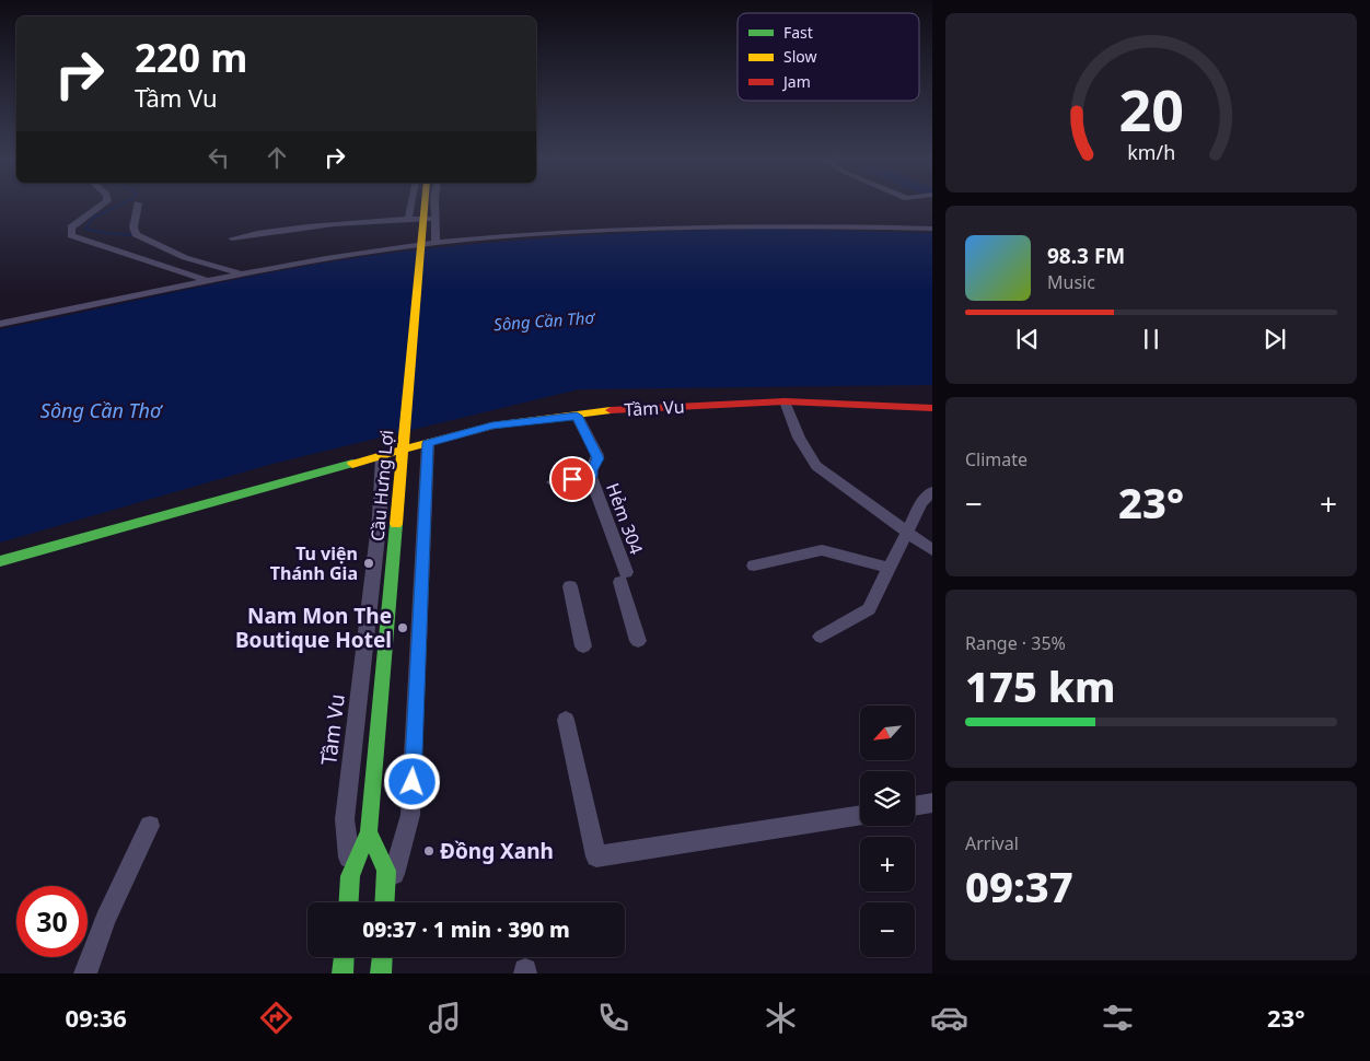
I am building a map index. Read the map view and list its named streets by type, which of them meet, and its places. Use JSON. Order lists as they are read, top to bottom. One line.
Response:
{"streets":{"main road":["Tầm Vu","Cầu Hưng Lợi"],"street":["Hẻm 304"]},"crossings":[["Tầm Vu","Hẻm 304"]],"water":["Sông Cần Thơ"],"places":["Tu viện Thánh Gia","Nam Mon The Boutique Hotel","Đồng Xanh"],"legend":["Fast","Slow","Jam"],"north":"bottom left","page":{"turn":["220 m","Tầm Vu"],"song":["98.3 FM","Music"],"tile":["Climate",["Range · 35%","175 km"],["Arrival","09:37"]],"heat":["−","23°","+"],"map_buttons":["+","−"],"limit":"30","trip":"09:37 · 1 min · 390 m","tabs":["09:36","23°"],"gauge":["20","km/h"]}}
